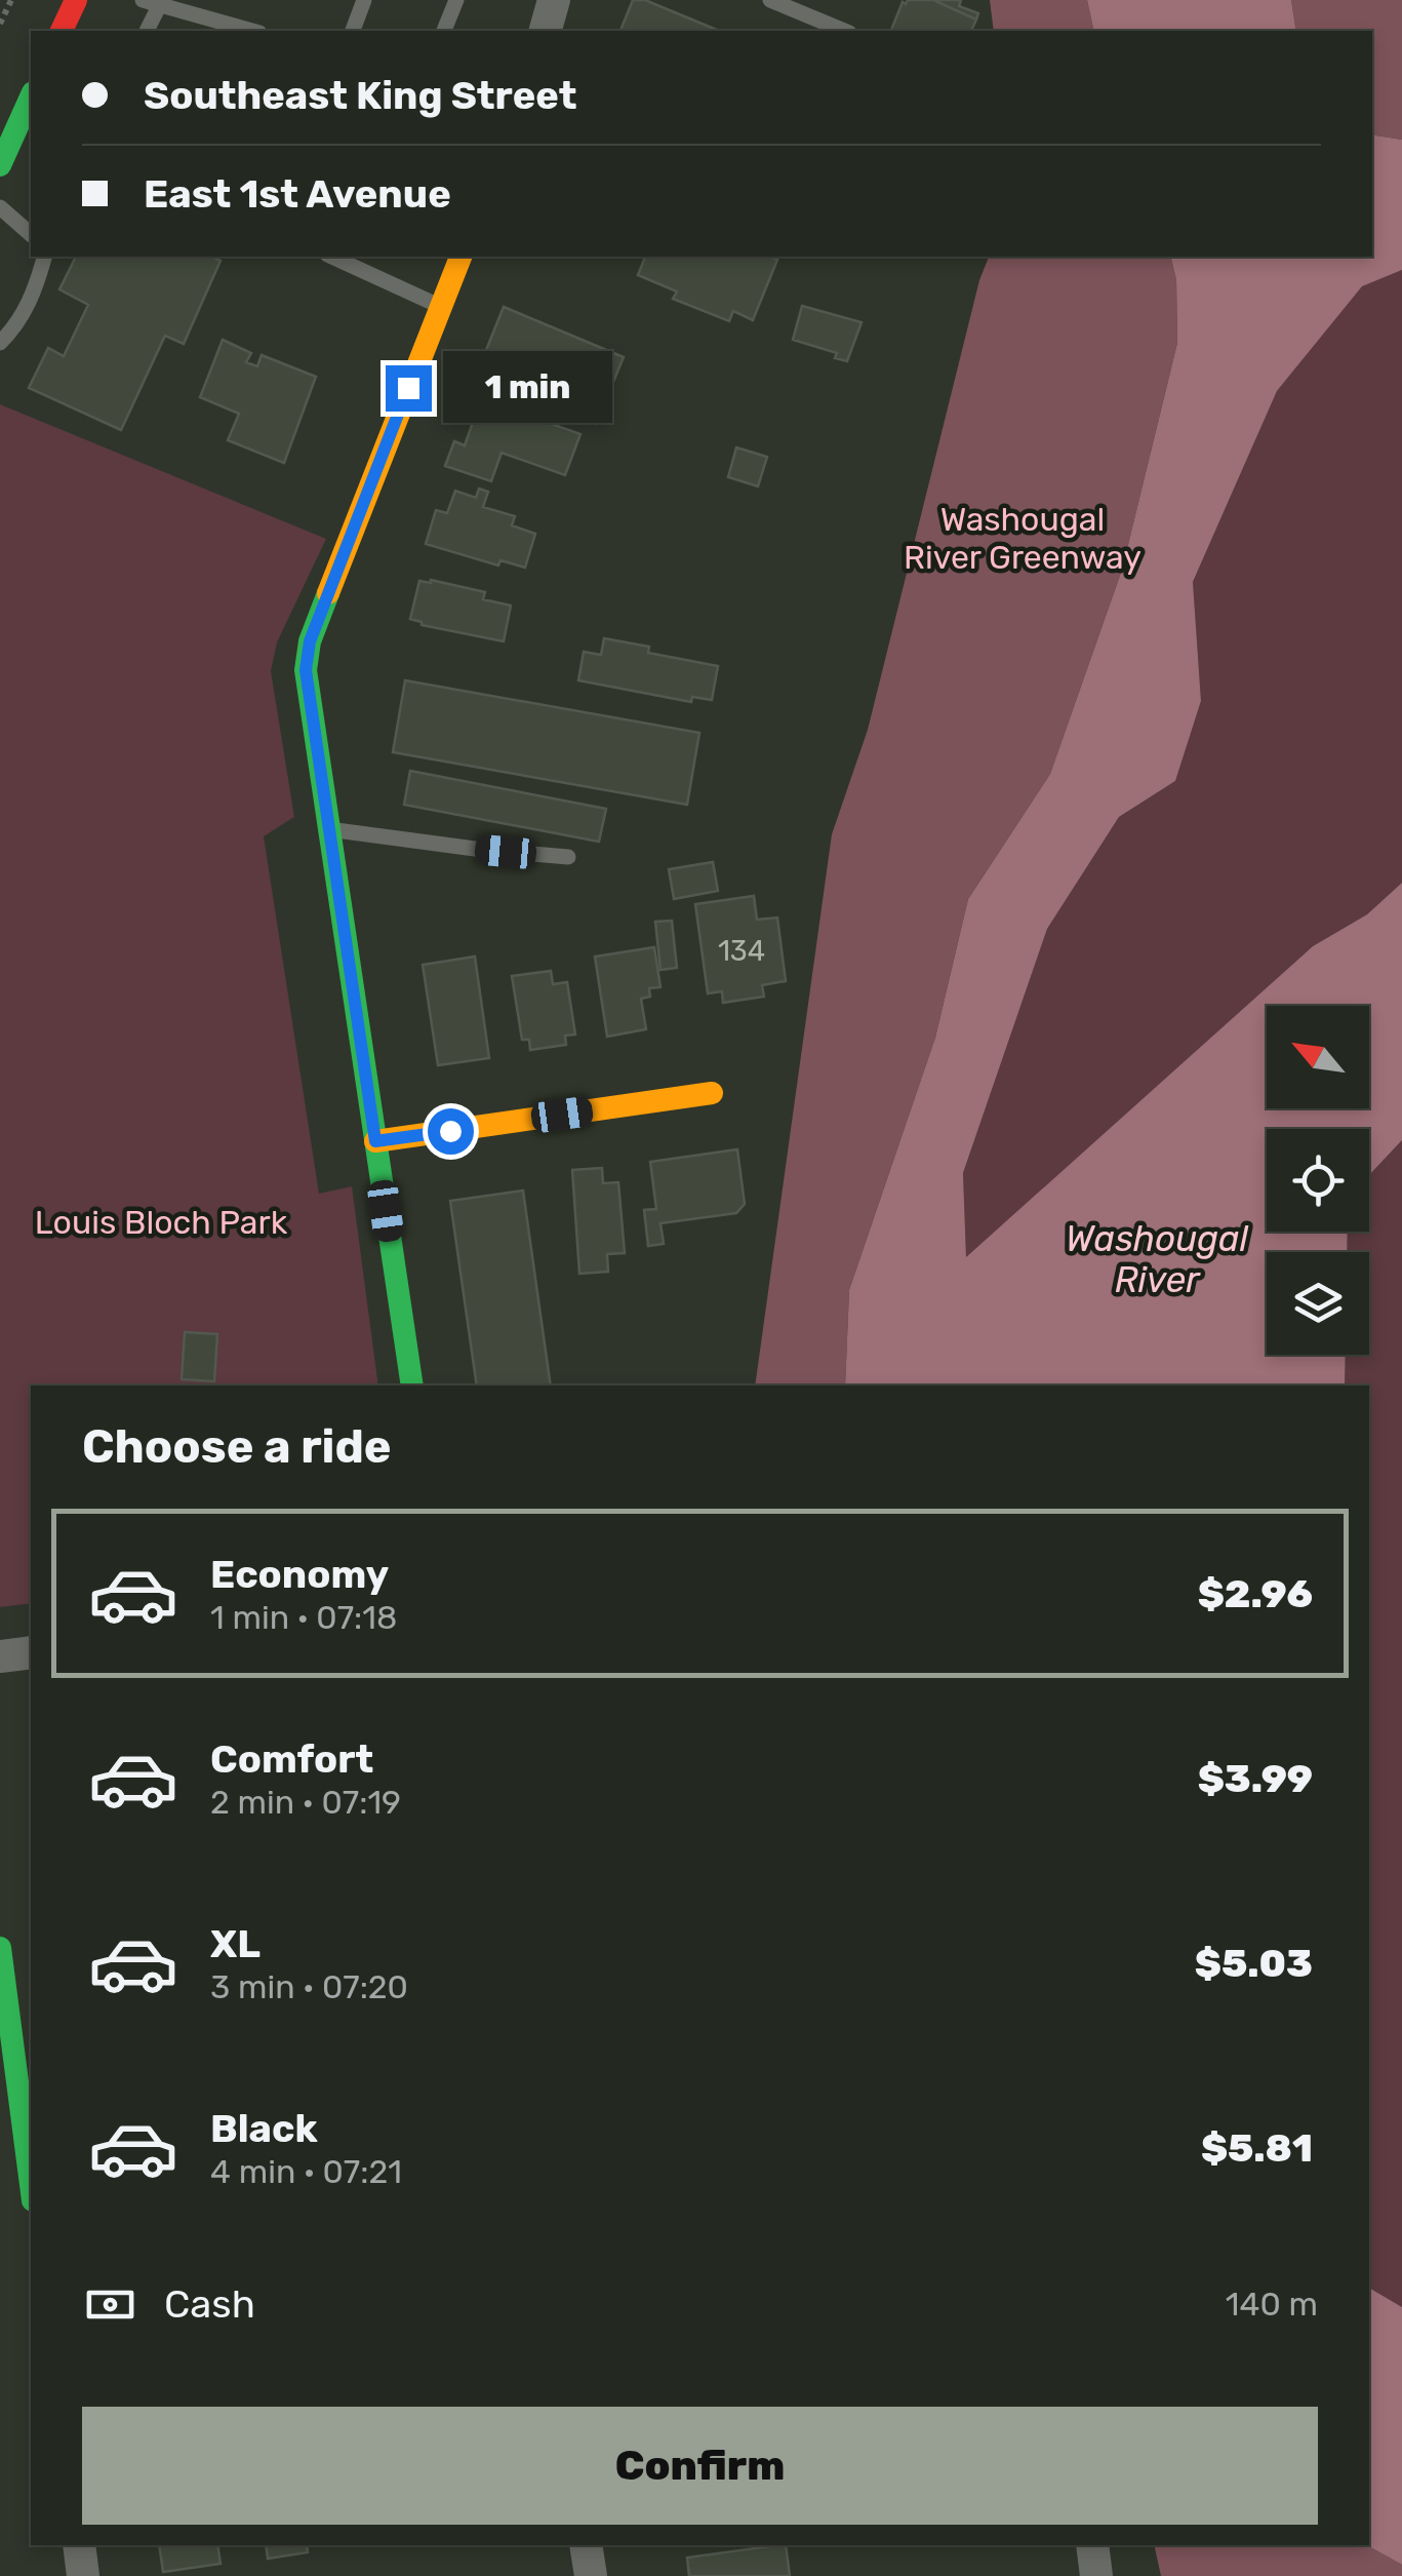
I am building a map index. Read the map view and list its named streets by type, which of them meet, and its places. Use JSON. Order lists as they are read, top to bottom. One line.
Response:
{"water":["Washougal River"],"parks":["Washougal River Greenway","Louis Bloch Park"],"house_numbers":["134"],"north":"top left","page":{"banner":["Southeast King Street","East 1st Avenue"],"bubble":"1 min","heading":"Choose a ride","list":[{"name":"Economy","note":"1 min · 07:18","value":"$2.96"},{"name":"Comfort","note":"2 min · 07:19","value":"$3.99"},{"name":"XL","note":"3 min · 07:20","value":"$5.03"},{"name":"Black","note":"4 min · 07:21","value":"$5.81"}],"pay":["Cash","140 m"],"buttons":"Confirm"}}
